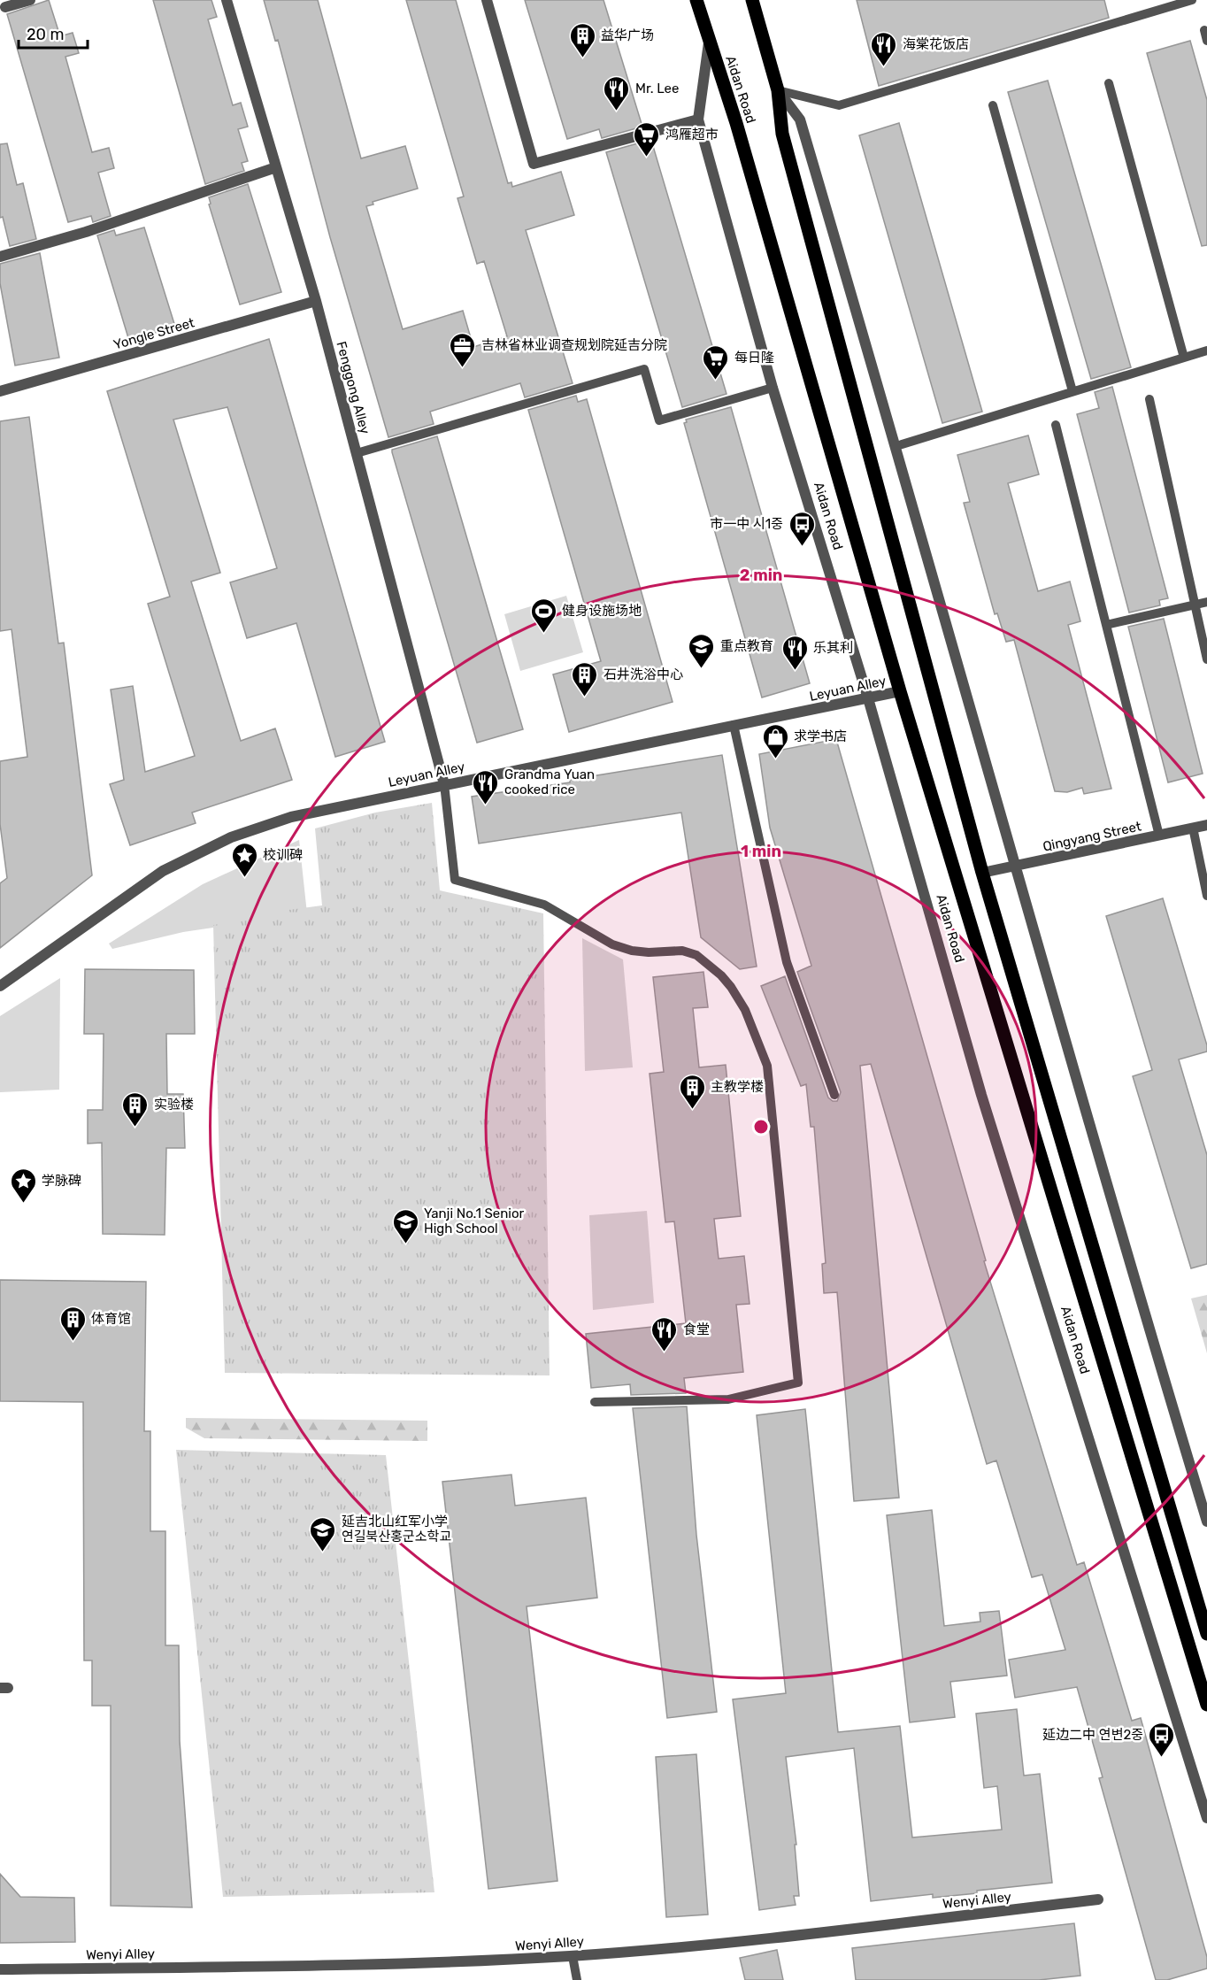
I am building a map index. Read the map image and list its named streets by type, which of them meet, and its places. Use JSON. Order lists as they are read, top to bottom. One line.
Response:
{"streets":{"main road":["Aidan Road"],"street":["Yongle Street","Fenggong Alley","Leyuan Alley","Qingyang Street","Wenyi Alley"]},"crossings":[["Aidan Road","Leyuan Alley"],["Yongle Street","Fenggong Alley"],["Fenggong Alley","Leyuan Alley"]],"places":{"building":["益华广场","石井洗浴中心","主教学楼","实验楼","体育馆"],"restaurant":["海棠花饭店","Mr. Lee","乐其利","Grandma Yuan cooked rice","食堂"],"supermarket":["鸿雁超市","每日隆"],"office":["吉林省林业调查规划院延吉分院"],"bus stop":["市一中 시1중","延边二中 연변2중"],"sports":["健身设施场地"],"school or university":["重点教育","Yanji No.1 Senior High School","延吉北山红军小学 연길북산홍군소학교"],"shop":["求学书店"],"place":["校训碑","学脉碑"]},"scale_bar":"20 m","rings":["2 min","1 min"]}
